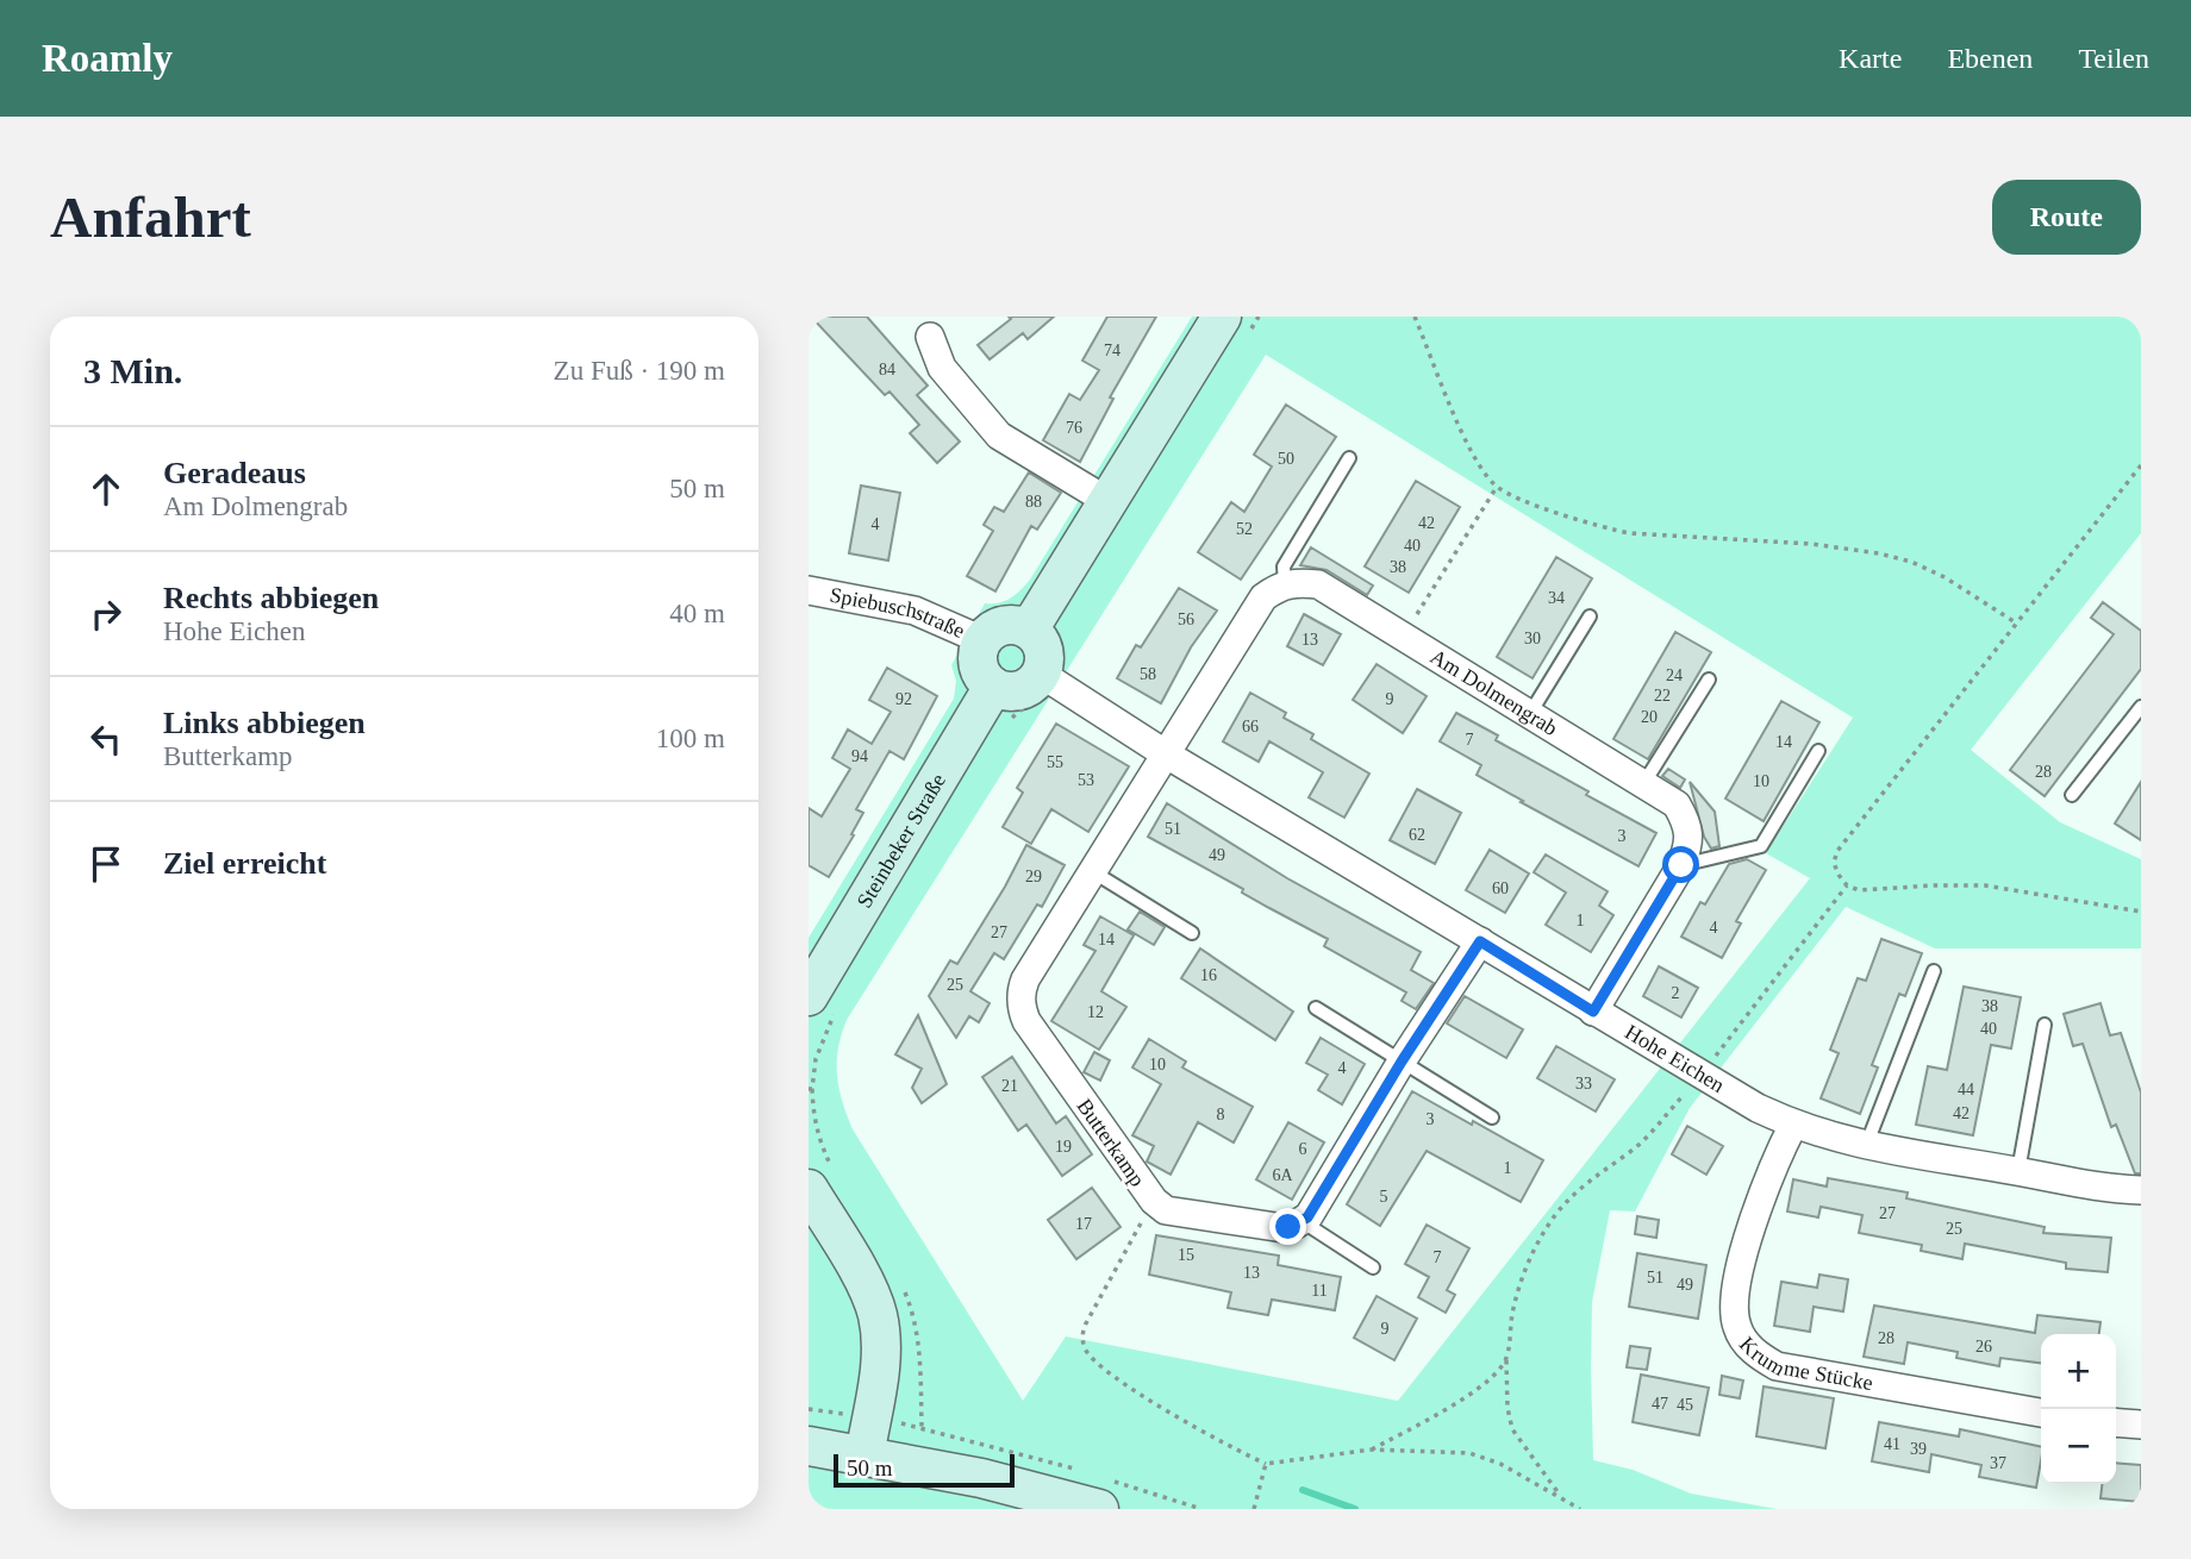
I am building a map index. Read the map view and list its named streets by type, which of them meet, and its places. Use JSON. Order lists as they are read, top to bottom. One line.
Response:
{"streets":{"street":["Spiebuschstraße","Am Dolmengrab","Steinbeker Straße","Hohe Eichen","Butterkamp","Krumme Stücke"]},"crossings":[["Spiebuschstraße","Steinbeker Straße"],["Spiebuschstraße","Hohe Eichen"],["Am Dolmengrab","Hohe Eichen"],["Steinbeker Straße","Hohe Eichen"],["Hohe Eichen","Butterkamp"],["Hohe Eichen","Krumme Stücke"]],"house_numbers":["74","84","76","50","88","42","4","52","40","38","34","56","30","13","58","24","22","92","9","20","66","7","14","94","55","28","53","10","51","62","3","49","29","60","1","4","27","14","16","25","2","38","12","40","10","4","33","21","44","42","8","3","19","6","1","6A","5","27","17","25","15","7","13","51","49","11","9","28","26","47","45","41","39","37"],"scale_bar":"50 m","page":{"header":"Roamly","nav":["Karte","Ebenen","Teilen"],"buttons":"Route","title":"Anfahrt","heading":["3 Min.","Zu Fuß · 190 m"],"list":[["Geradeaus","Am Dolmengrab","50 m"],["Rechts abbiegen","Hohe Eichen","40 m"],["Links abbiegen","Butterkamp","100 m"],"Ziel erreicht"],"map_buttons":["+","−"],"scale":"50 m"}}
